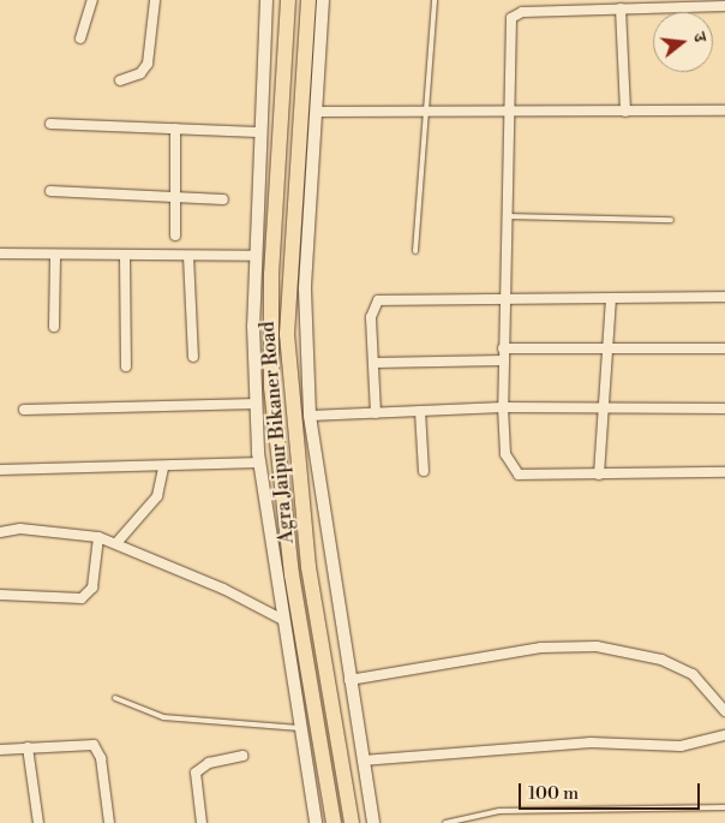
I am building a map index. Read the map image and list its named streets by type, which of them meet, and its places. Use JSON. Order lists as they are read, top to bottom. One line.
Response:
{"streets":{"highway":["Agra Jaipur Bikaner Road"]},"scale_bar":"100 m","north":"right"}
